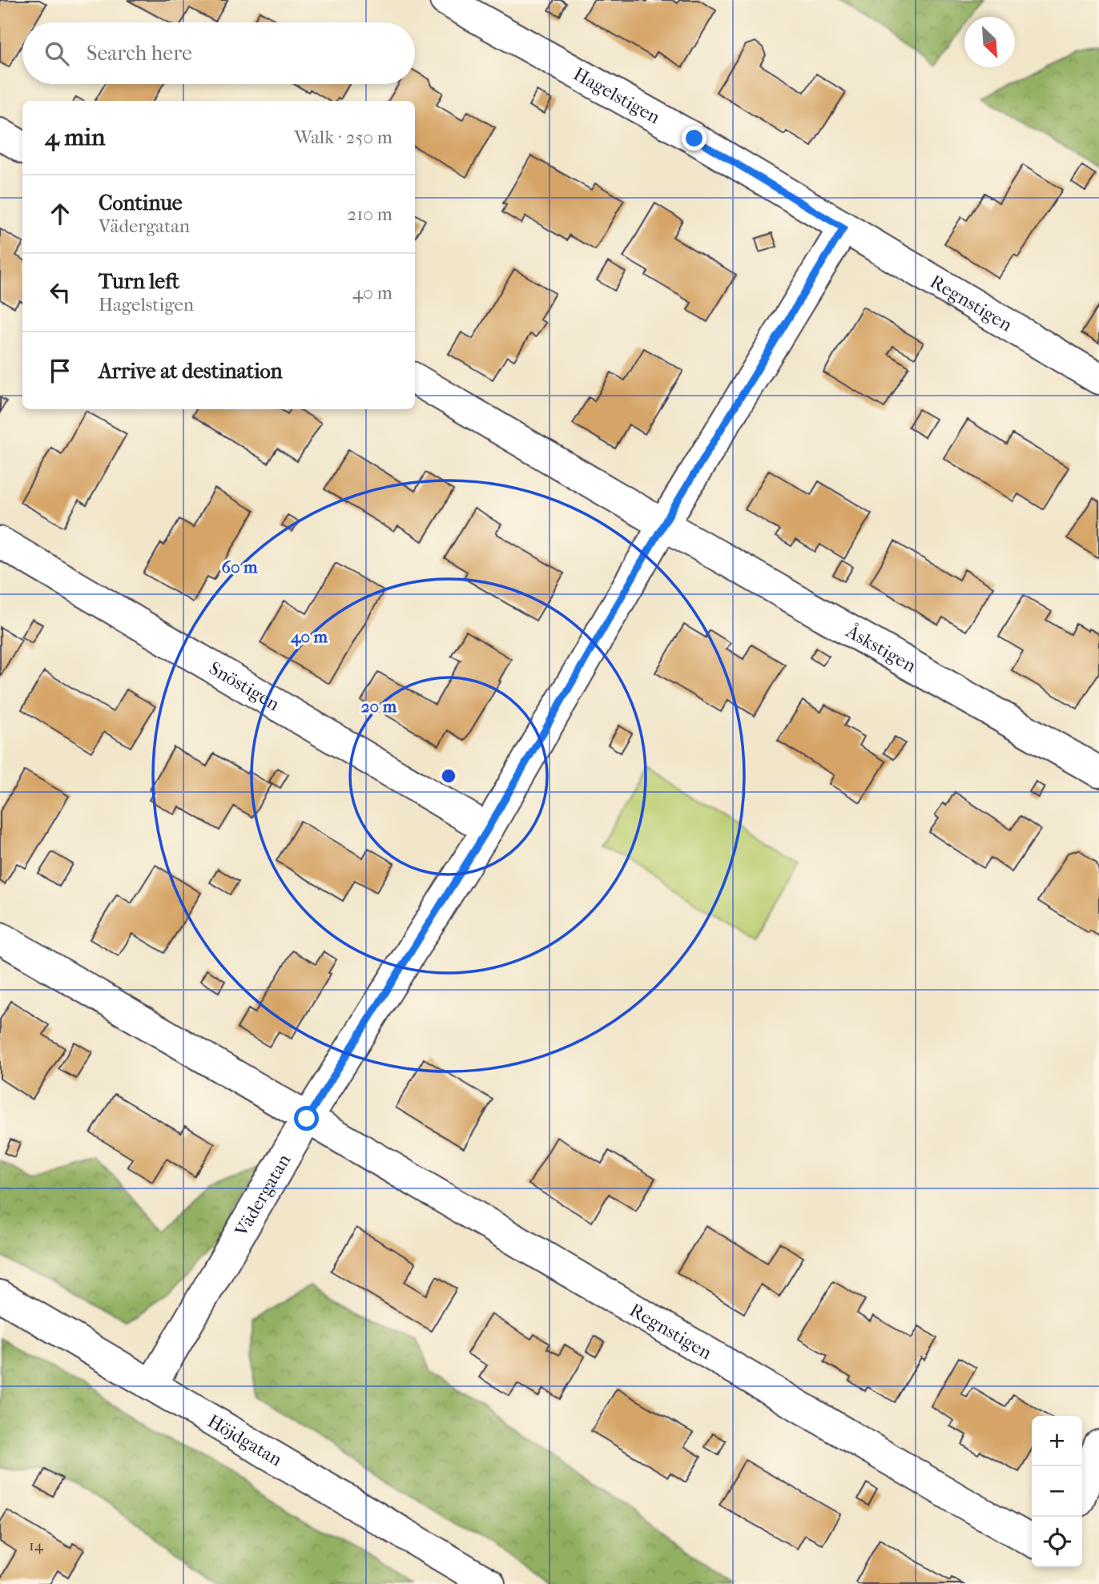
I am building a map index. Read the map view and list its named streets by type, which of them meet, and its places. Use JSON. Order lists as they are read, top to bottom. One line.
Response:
{"streets":{"street":["Hagelstigen","Regnstigen","Åskstigen","Snöstigen","Vädergatan","Höjdgatan"]},"crossings":[["Hagelstigen","Regnstigen"],["Hagelstigen","Vädergatan"],["Regnstigen","Vädergatan"],["Åskstigen","Vädergatan"],["Snöstigen","Vädergatan"],["Vädergatan","Höjdgatan"]],"house_numbers":["14"],"north":"bottom right","page":{"search":"Search here","heading":["4 min","Walk · 250 m"],"list":[["Continue","Vädergatan","210 m"],["Turn left","Hagelstigen","40 m"],"Arrive at destination"],"map_buttons":["+","−"]},"rings":["60 m","40 m","20 m"]}
